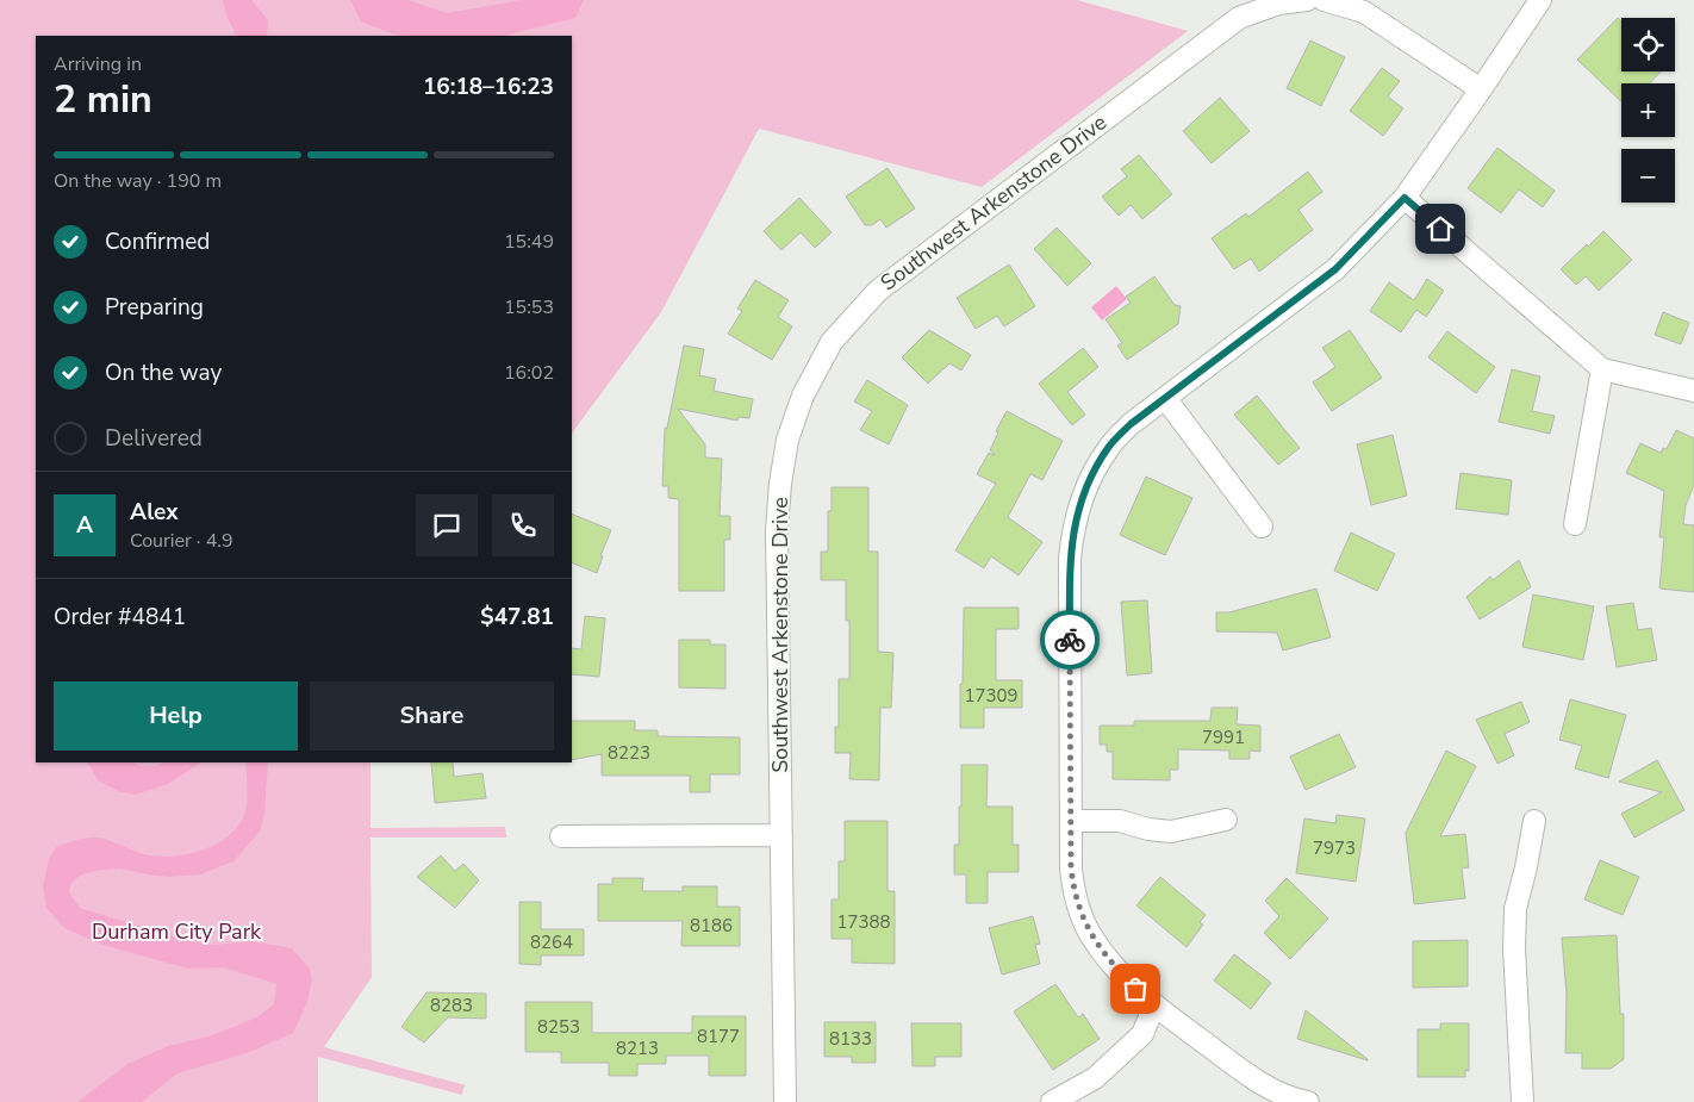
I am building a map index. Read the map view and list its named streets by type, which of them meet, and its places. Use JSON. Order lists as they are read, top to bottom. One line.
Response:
{"streets":{"street":["Southwest Arkenstone Drive"]},"parks":["Durham City Park"],"house_numbers":["17309","7991","8223","7973","17388","8186","8264","8283","8253","8177","8133","8213"],"page":{"map_buttons":["+","−"],"heading":["2 min","Arriving in","16:18–16:23"],"panel":["Alex","Courier · 4.9","Order #4841","$47.81"],"bar":"On the way · 190 m","list":[["Confirmed","15:49"],["Preparing","15:53"],["On the way","16:02"],"Delivered"],"round":"A","buttons":["Help","Share"]}}
